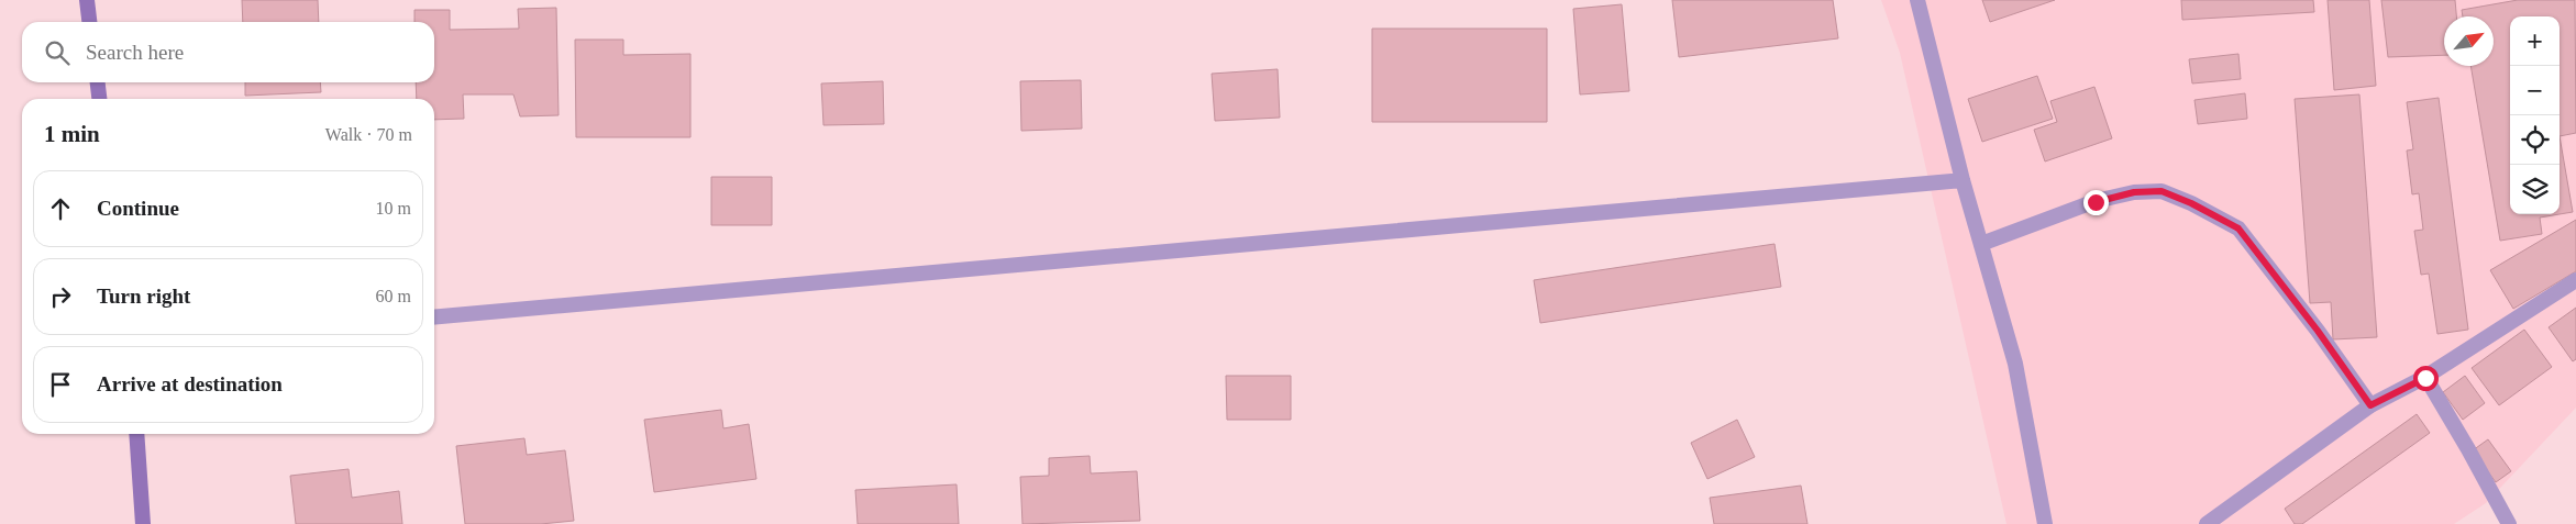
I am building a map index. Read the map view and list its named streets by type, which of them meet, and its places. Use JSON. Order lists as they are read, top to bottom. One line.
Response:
{"north":"top right","page":{"map_buttons":["+","−"],"search":"Search here","heading":["1 min","Walk · 70 m"],"list":[["Continue","10 m"],["Turn right","60 m"],"Arrive at destination"]}}
